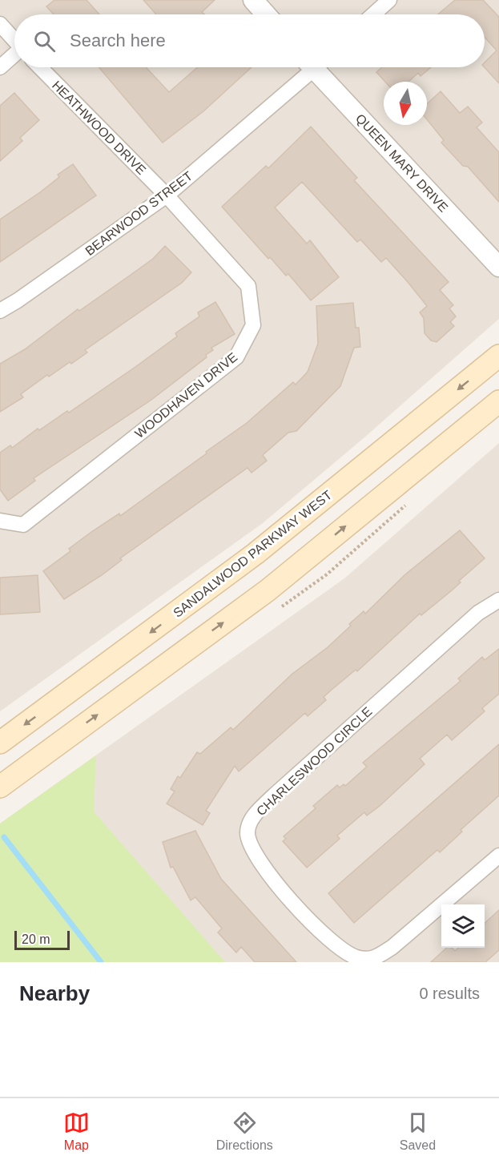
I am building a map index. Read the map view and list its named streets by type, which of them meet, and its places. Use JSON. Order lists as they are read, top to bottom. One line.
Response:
{"streets":{"main road":["SANDALWOOD PARKWAY WEST"],"street":["HEATHWOOD DRIVE","QUEEN MARY DRIVE","BEARWOOD STREET","WOODHAVEN DRIVE","CHARLESWOOD CIRCLE"]},"crossings":[["HEATHWOOD DRIVE","BEARWOOD STREET"],["HEATHWOOD DRIVE","WOODHAVEN DRIVE"],["BEARWOOD STREET","WOODHAVEN DRIVE"]],"scale_bar":"20 m","north":"bottom","page":{"search":"Search here","scale":"20 m","heading":["Nearby","0 results"],"nav":["Map","Directions","Saved"]}}
